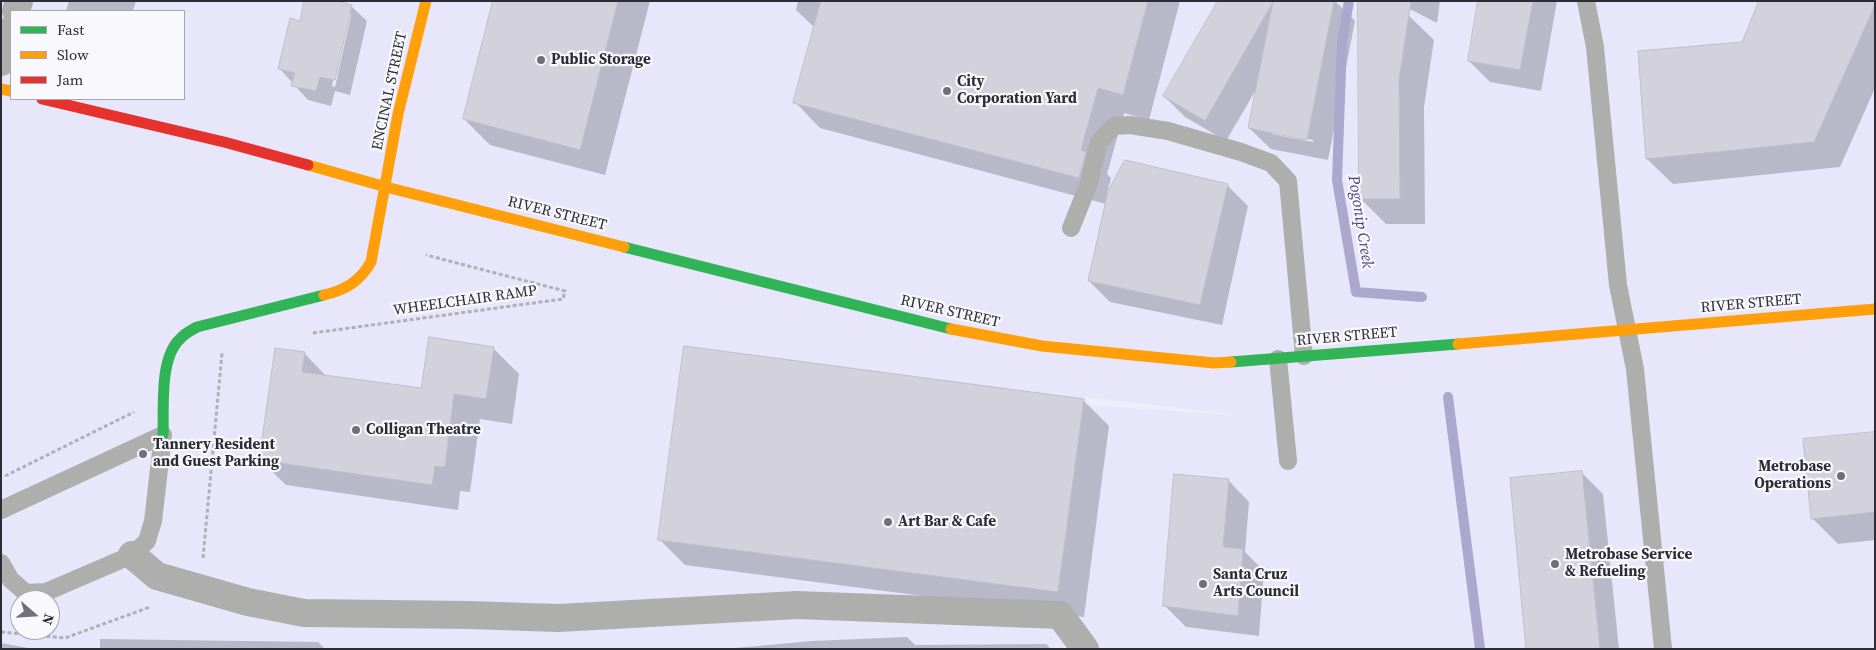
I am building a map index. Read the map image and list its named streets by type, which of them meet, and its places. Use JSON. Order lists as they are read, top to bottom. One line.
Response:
{"streets":{"main road":["ENCINAL STREET","RIVER STREET"],"path":["WHEELCHAIR RAMP"]},"crossings":[["ENCINAL STREET","RIVER STREET"]],"water":["Pogonip Creek"],"places":["Public Storage","City Corporation Yard","Colligan Theatre","Tannery Resident and Guest Parking","Metrobase Operations","Art Bar & Cafe","Metrobase Service & Refueling","Santa Cruz Arts Council"],"legend":["Fast","Slow","Jam"],"north":"right"}
